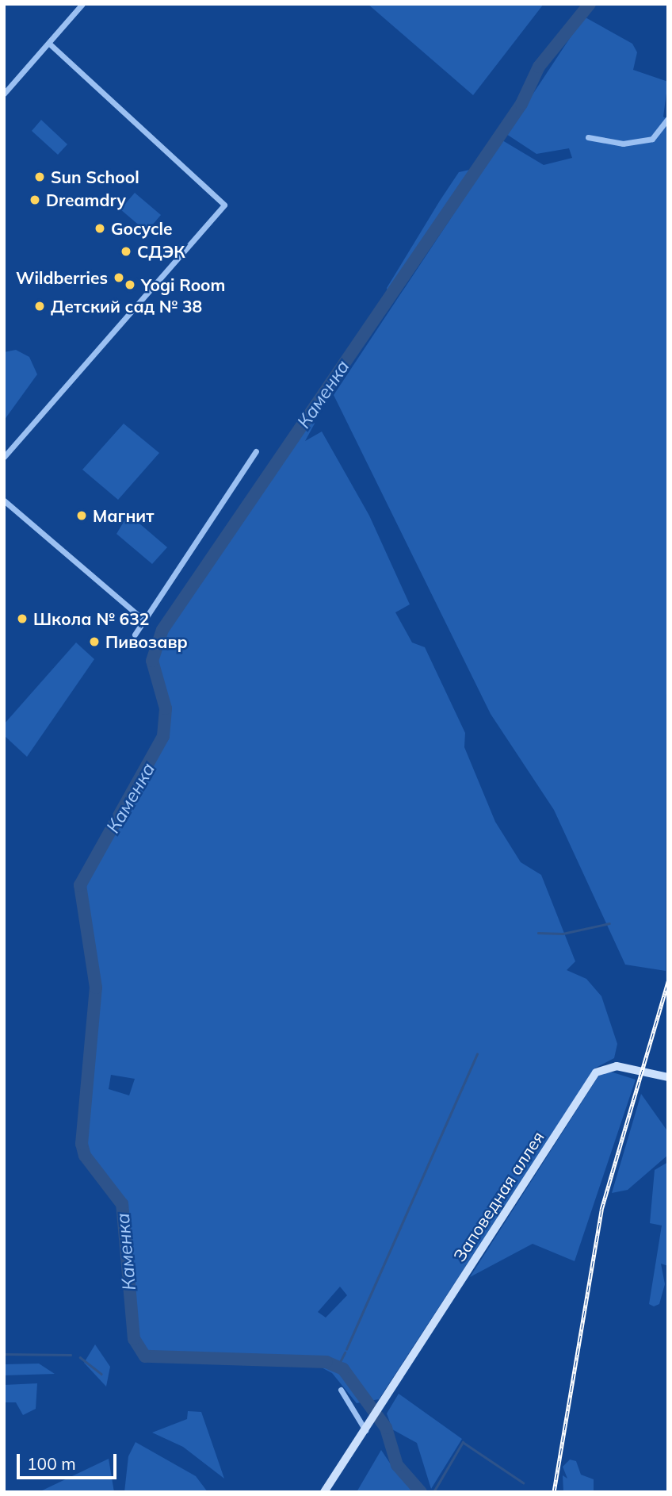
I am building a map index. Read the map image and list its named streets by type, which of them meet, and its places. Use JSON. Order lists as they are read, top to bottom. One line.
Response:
{"streets":{"street":["Заповедная аллея"]},"water":["Каменка"],"places":["Sun School","Dreamdry","Gocycle","СДЭК","Wildberries","Yogi Room","Детский сад № 38","Магнит","Школа № 632","Пивозавр"],"scale_bar":"100 m"}
